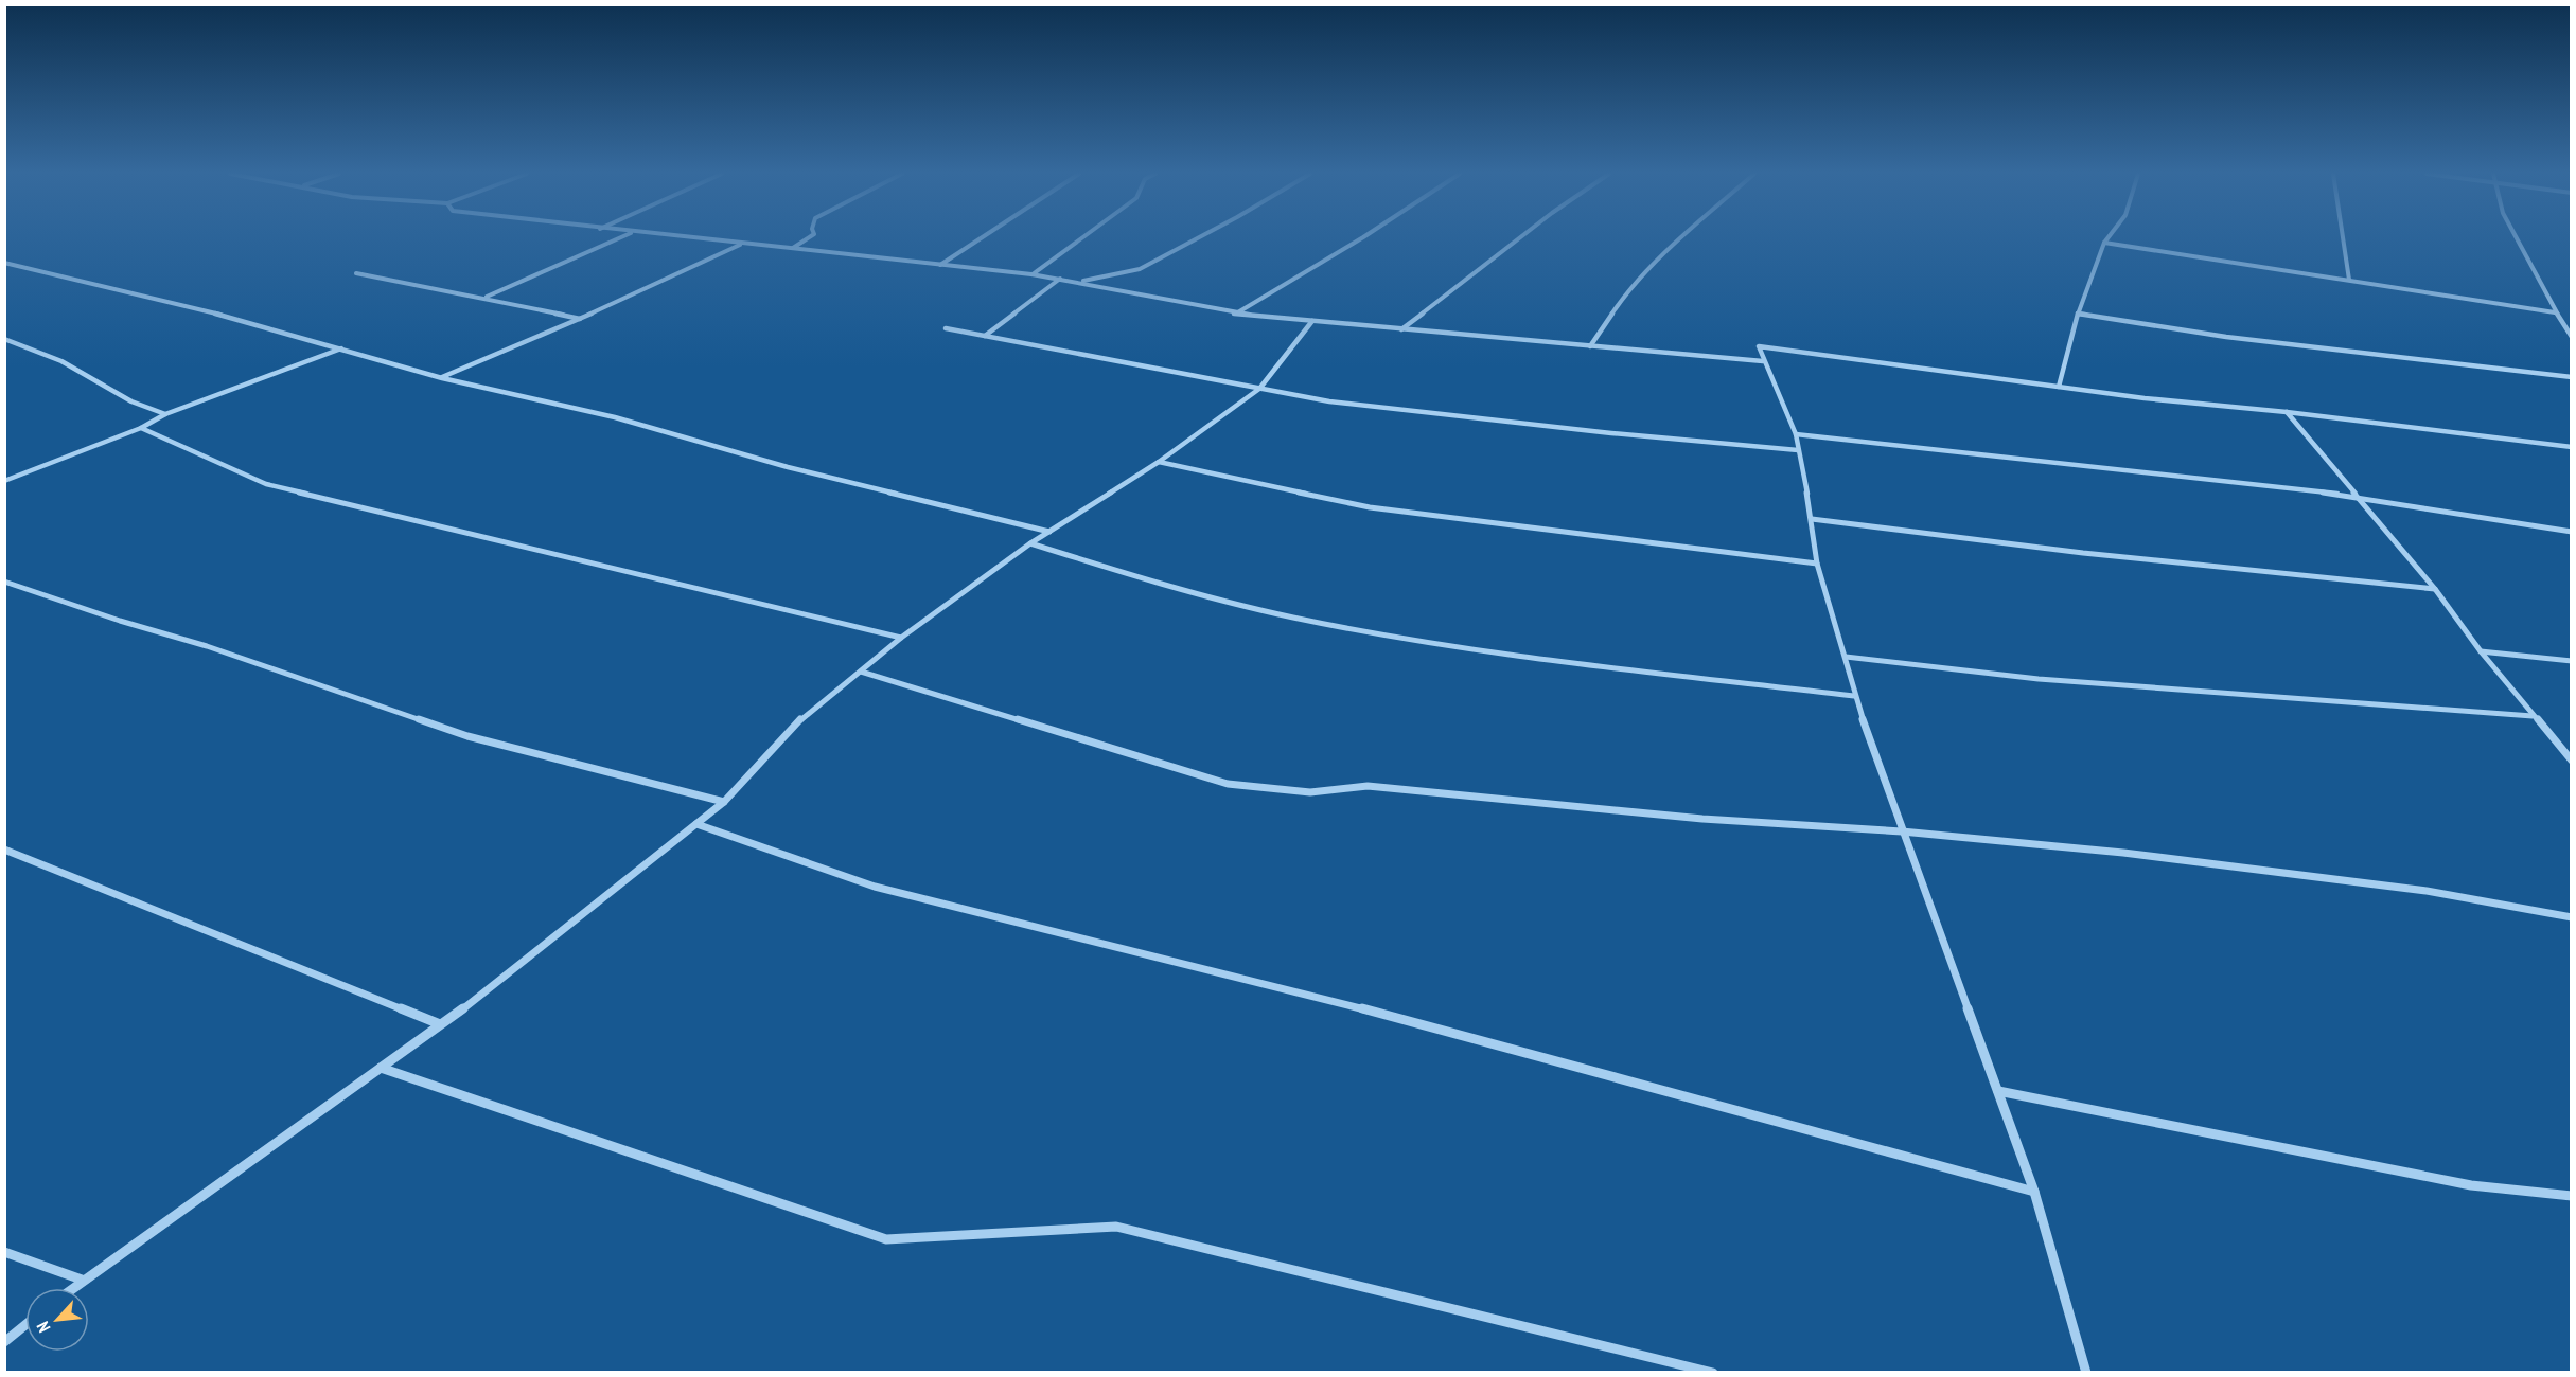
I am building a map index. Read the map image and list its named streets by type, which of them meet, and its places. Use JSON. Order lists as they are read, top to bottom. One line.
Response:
{"north":"bottom left"}
